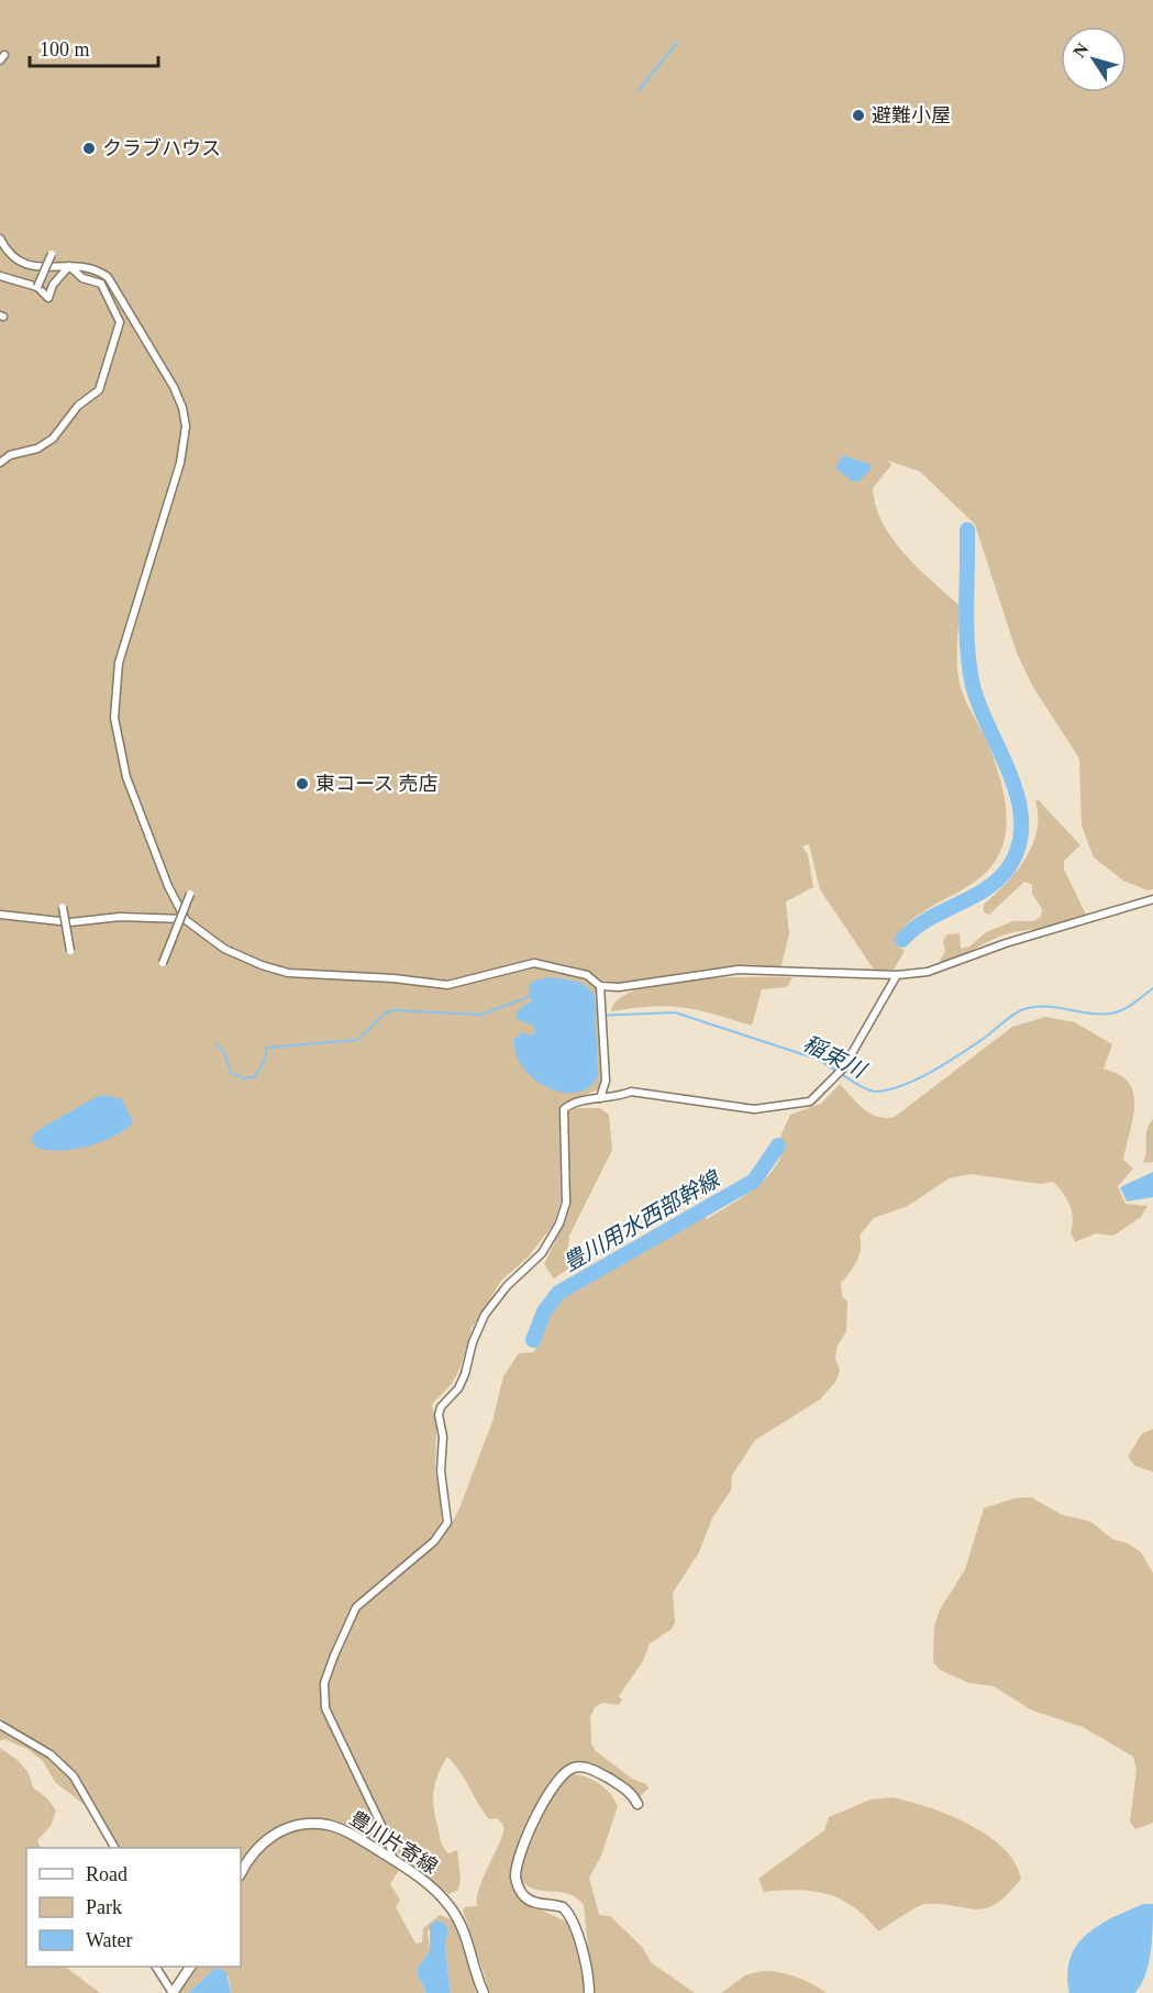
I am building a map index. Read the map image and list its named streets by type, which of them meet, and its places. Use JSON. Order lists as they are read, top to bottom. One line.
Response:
{"streets":{"main road":["豊川片寄線"]},"water":["稲束川","豊川用水西部幹線"],"places":["避難小屋","クラブハウス","東コース 売店"],"legend":["Road","Park","Water"],"scale_bar":"100 m","north":"top left"}
